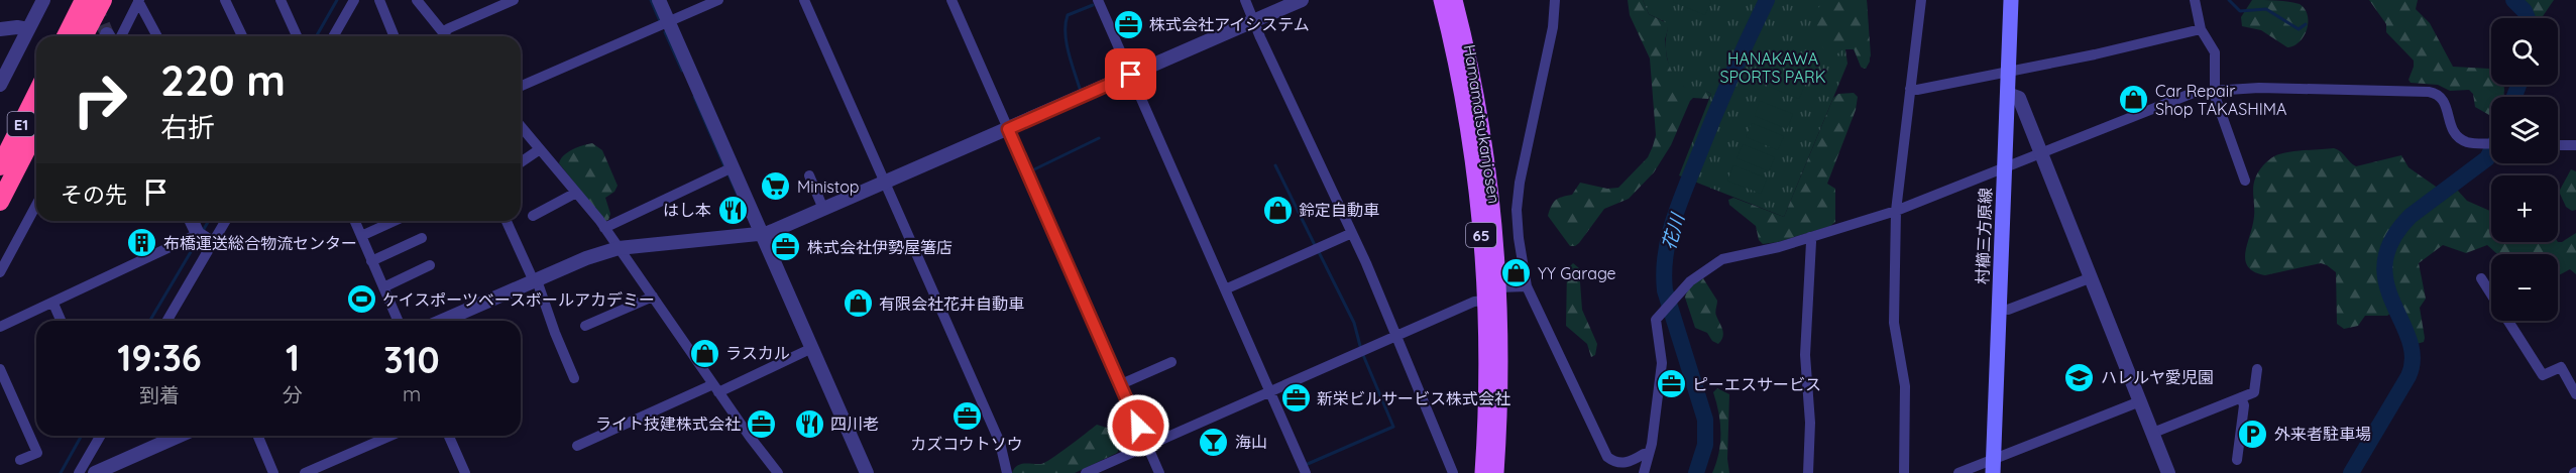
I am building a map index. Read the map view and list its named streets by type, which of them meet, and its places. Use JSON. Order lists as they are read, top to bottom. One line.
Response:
{"streets":{"highway":["E1"],"main road":["Hamamatsukanjosen","65","村櫛三方原線"]},"water":["花川"],"parks":["HANAKAWA SPORTS PARK"],"places":{"office":["株式会社アイシステム","株式会社伊勢屋箸店","ピーエスサービス","新栄ビルサービス株式会社","カズコウトソウ","ライト技建株式会社"],"shop":["Car Repair Shop TAKASHIMA","鈴定自動車","YY Garage","有限会社花井自動車","ラスカル"],"supermarket":["Ministop"],"restaurant":["はし本","四川老"],"building":["布橋運送総合物流センター"],"sports":["ケイスポーツベースボールアカデミー"],"school or university":["ハレルヤ愛児園"],"parking":["外来者駐車場"],"bar":["海山"]},"page":{"map_buttons":["+","−"],"turn":["220 m","右折"],"then":"その先","eta":["19:36","到着","1","分","310","m"]}}
